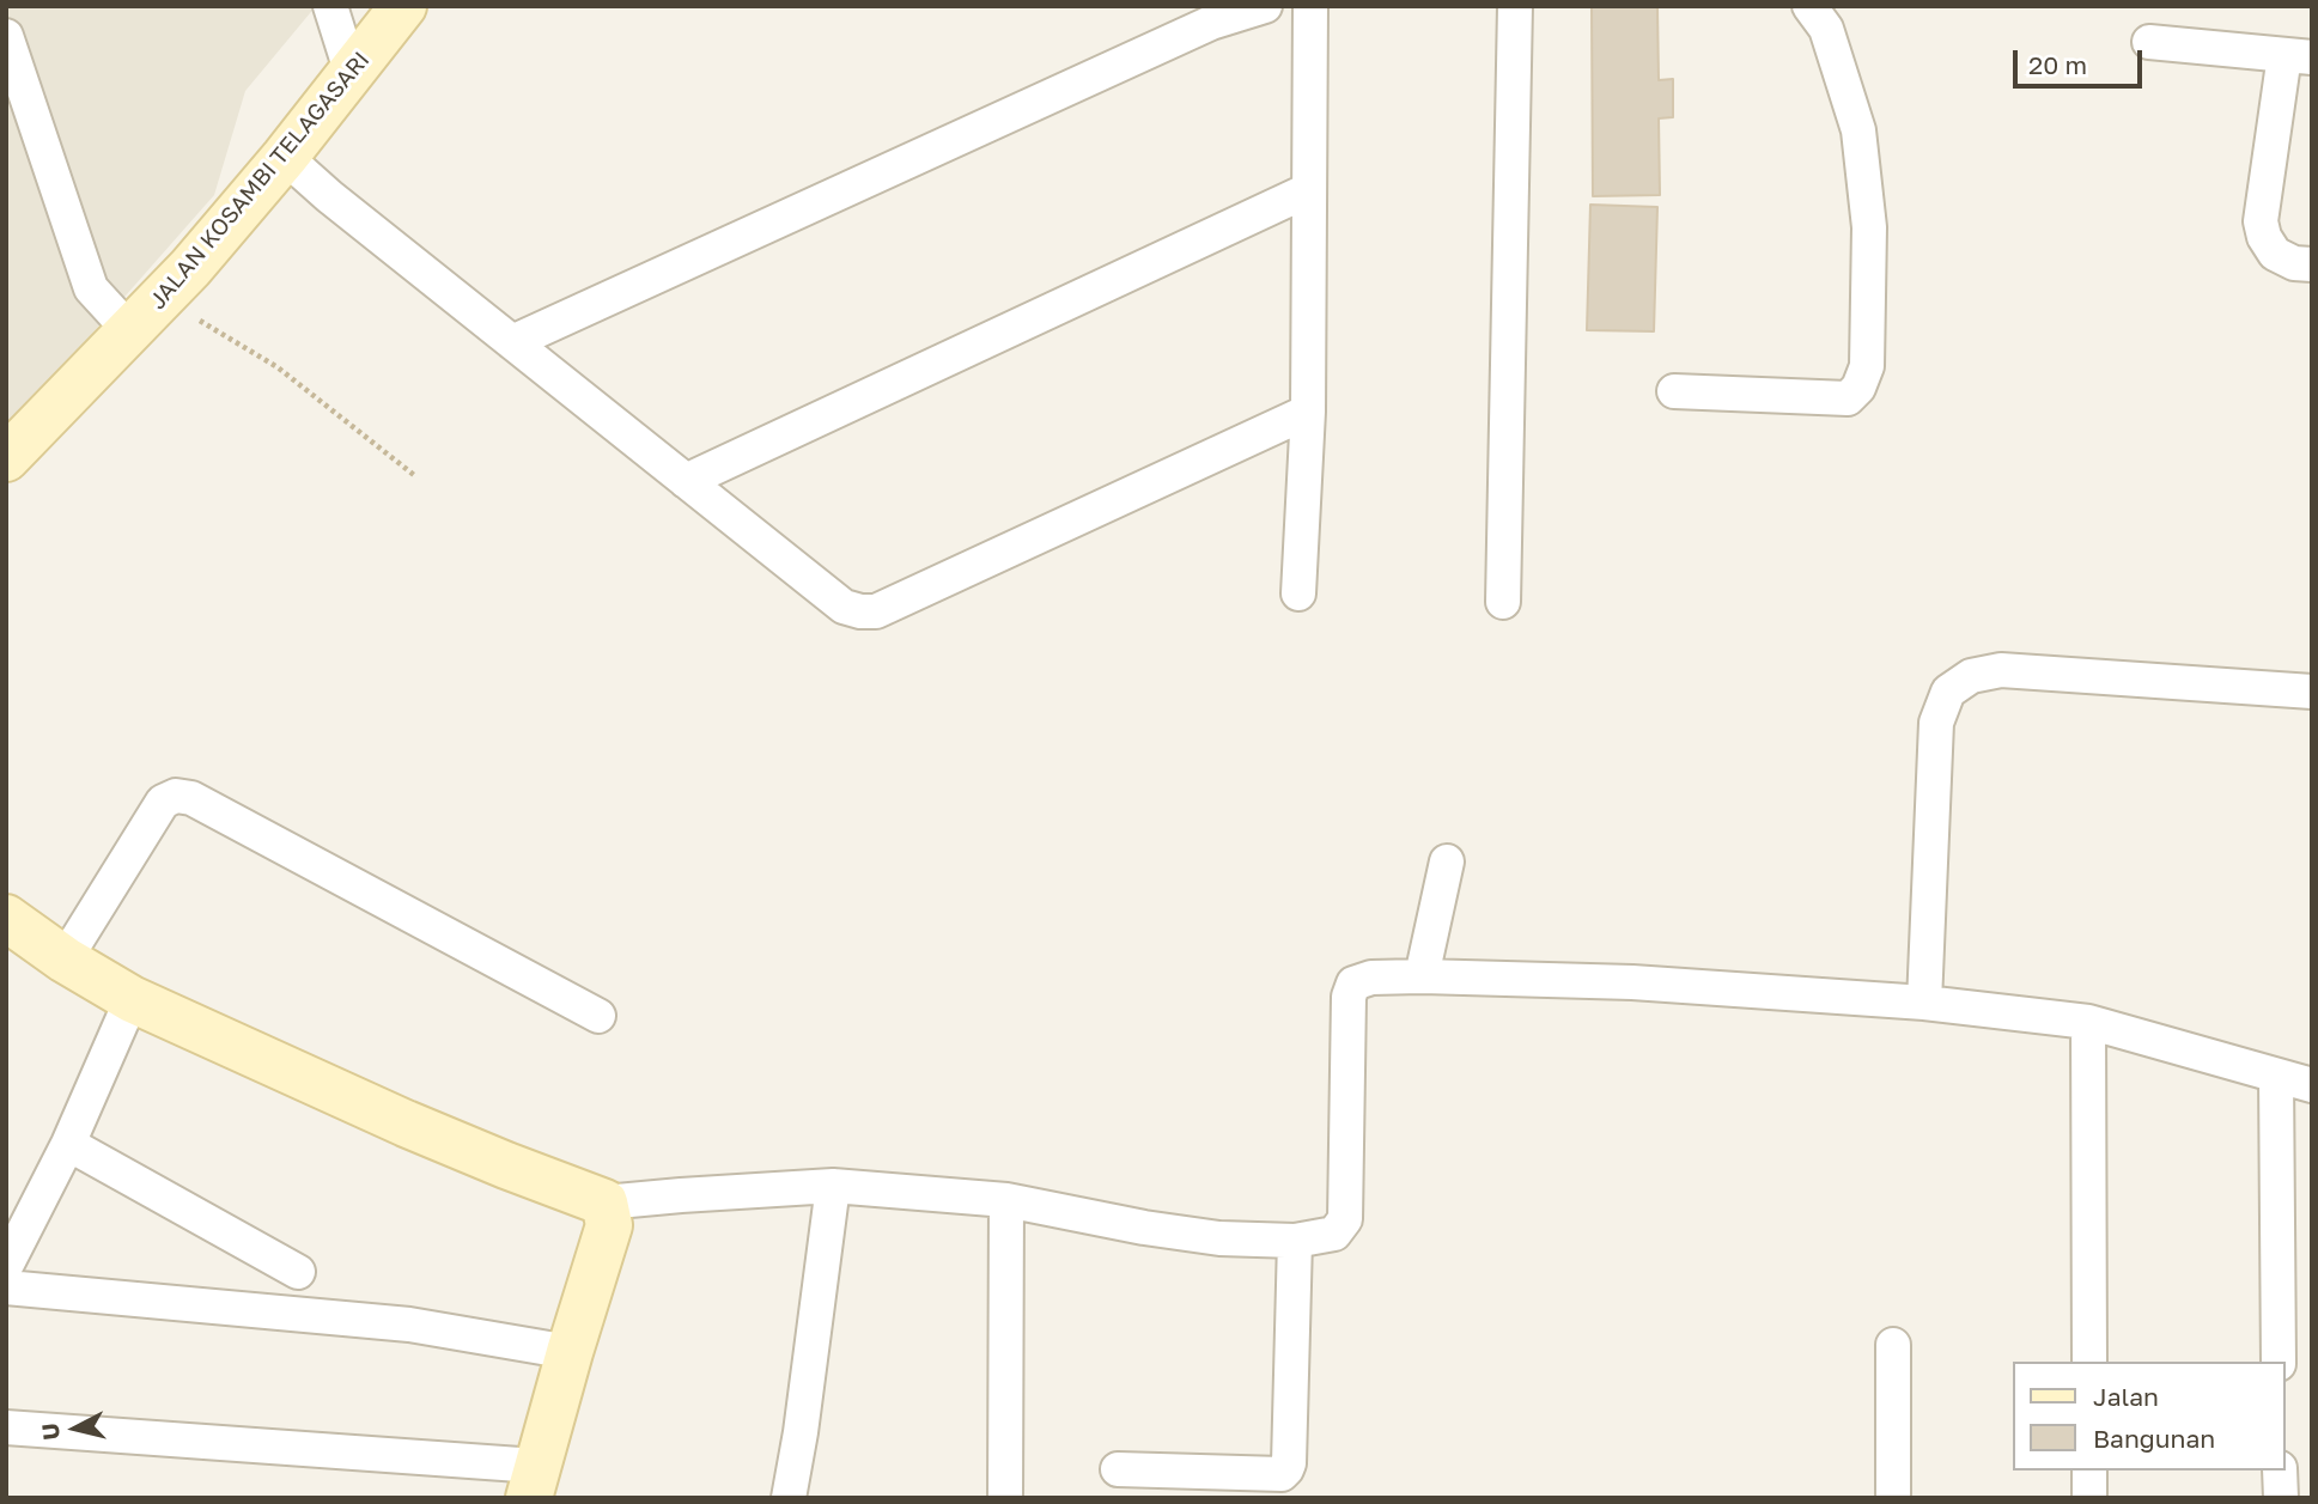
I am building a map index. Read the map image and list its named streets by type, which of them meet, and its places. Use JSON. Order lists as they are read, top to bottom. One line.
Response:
{"streets":{"street":["JALAN KOSAMBI TELAGASARI"]},"legend":["Jalan","Bangunan"],"scale_bar":"20 m","north":"left"}
